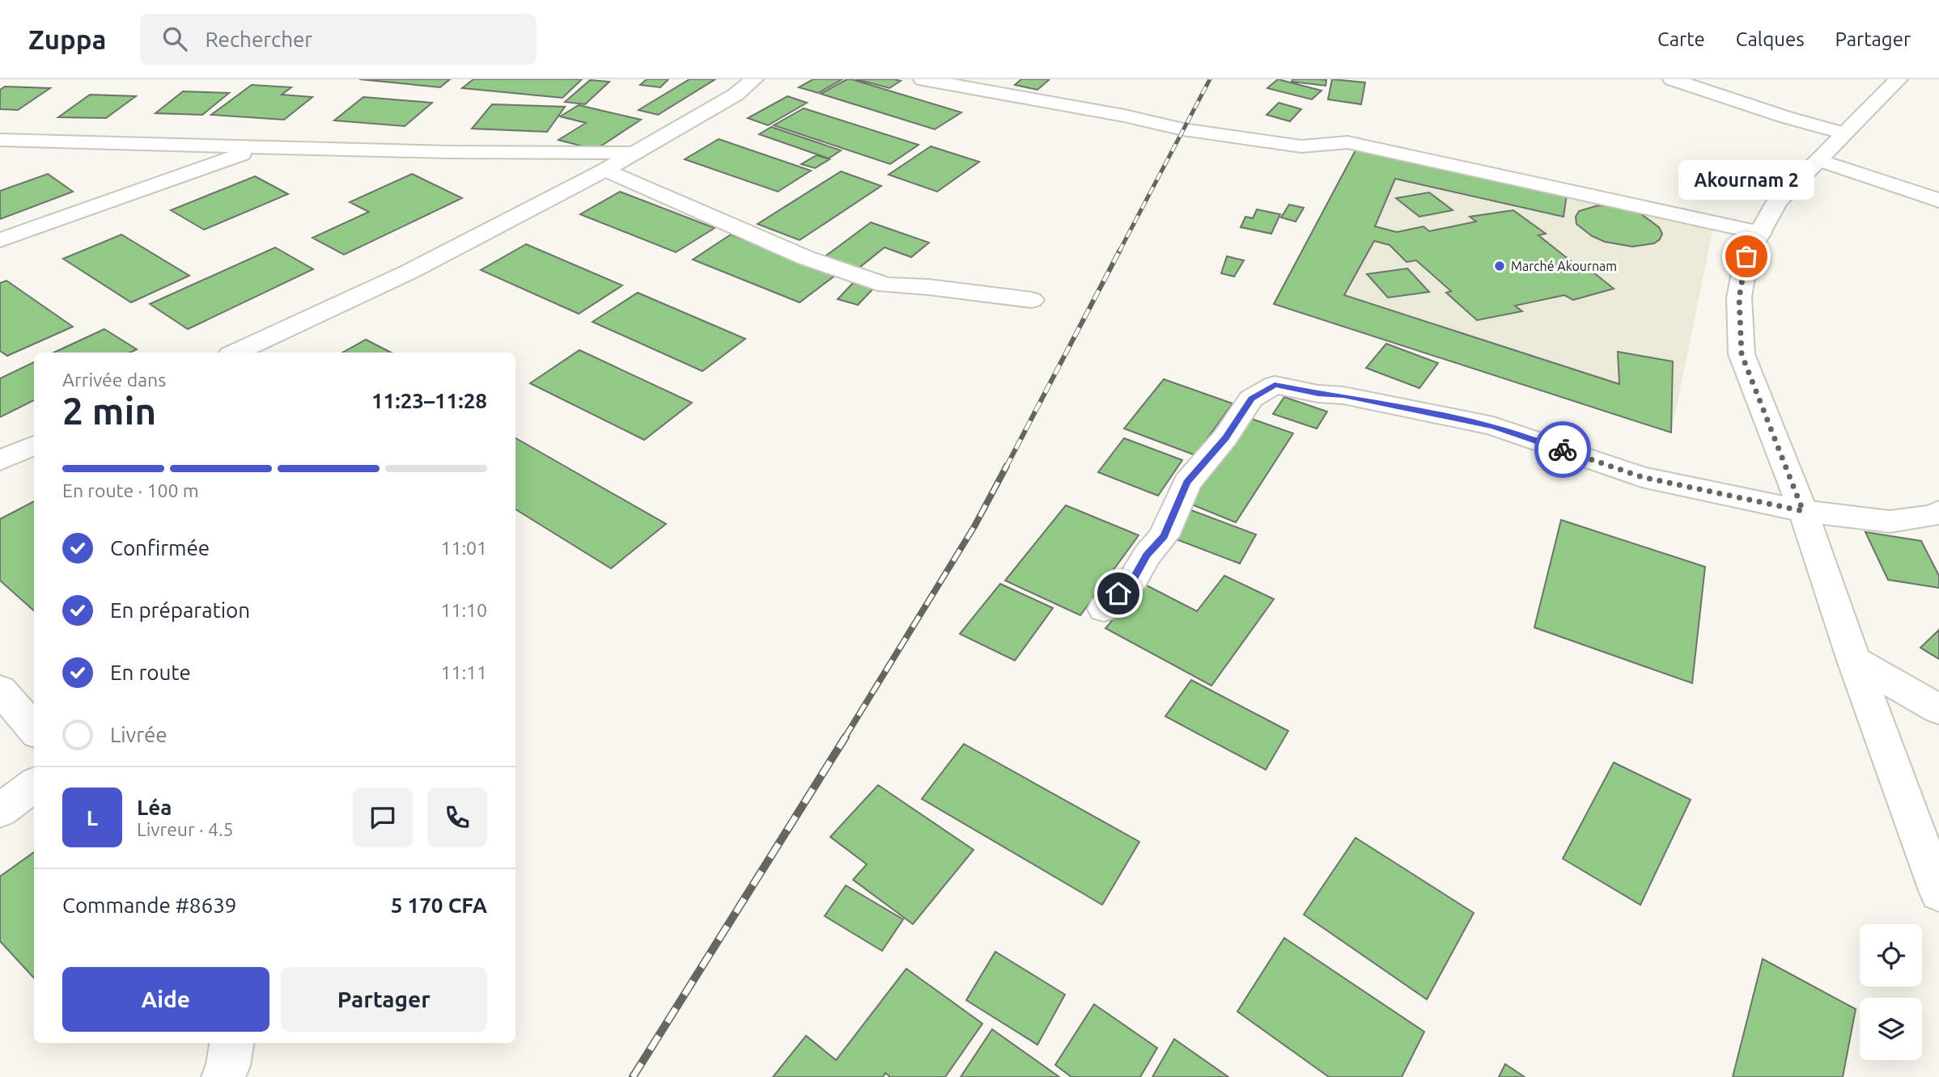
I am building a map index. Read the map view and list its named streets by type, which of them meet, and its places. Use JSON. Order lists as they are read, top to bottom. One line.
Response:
{"places":["Akournam 2","Marché Akournam"],"page":{"header":"Zuppa","search":"Rechercher","nav":["Carte","Calques","Partager"],"bubble":"Akournam 2","heading":["2 min","Arrivée dans","11:23–11:28"],"panel":["Léa","Livreur · 4.5","Commande #8639","5 170 CFA"],"bar":"En route · 100 m","list":[["Confirmée","11:01"],["En préparation","11:10"],["En route","11:11"],"Livrée"],"round":"L","buttons":["Aide","Partager"]}}
